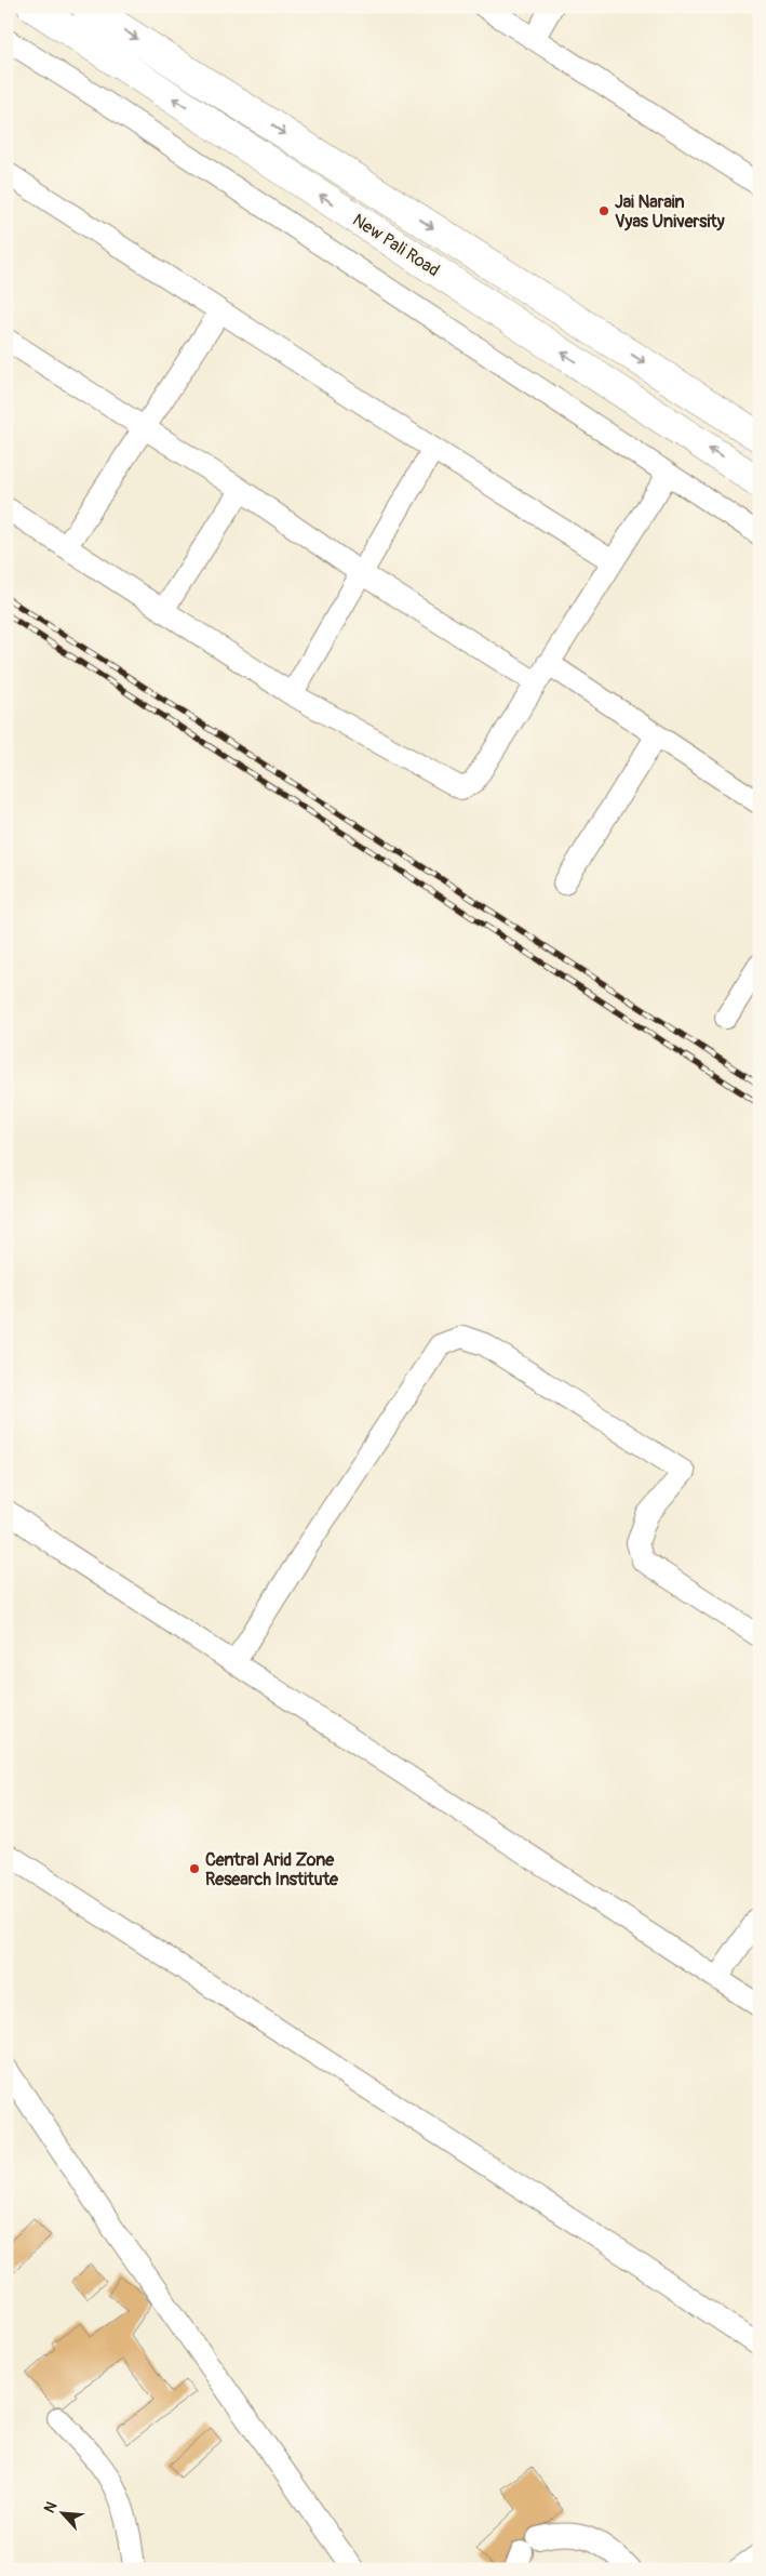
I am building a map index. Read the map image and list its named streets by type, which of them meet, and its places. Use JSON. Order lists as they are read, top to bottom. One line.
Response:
{"streets":{"highway":["New Pali Road"]},"places":["Jai Narain Vyas University","Central Arid Zone Research Institute"],"north":"top left"}
